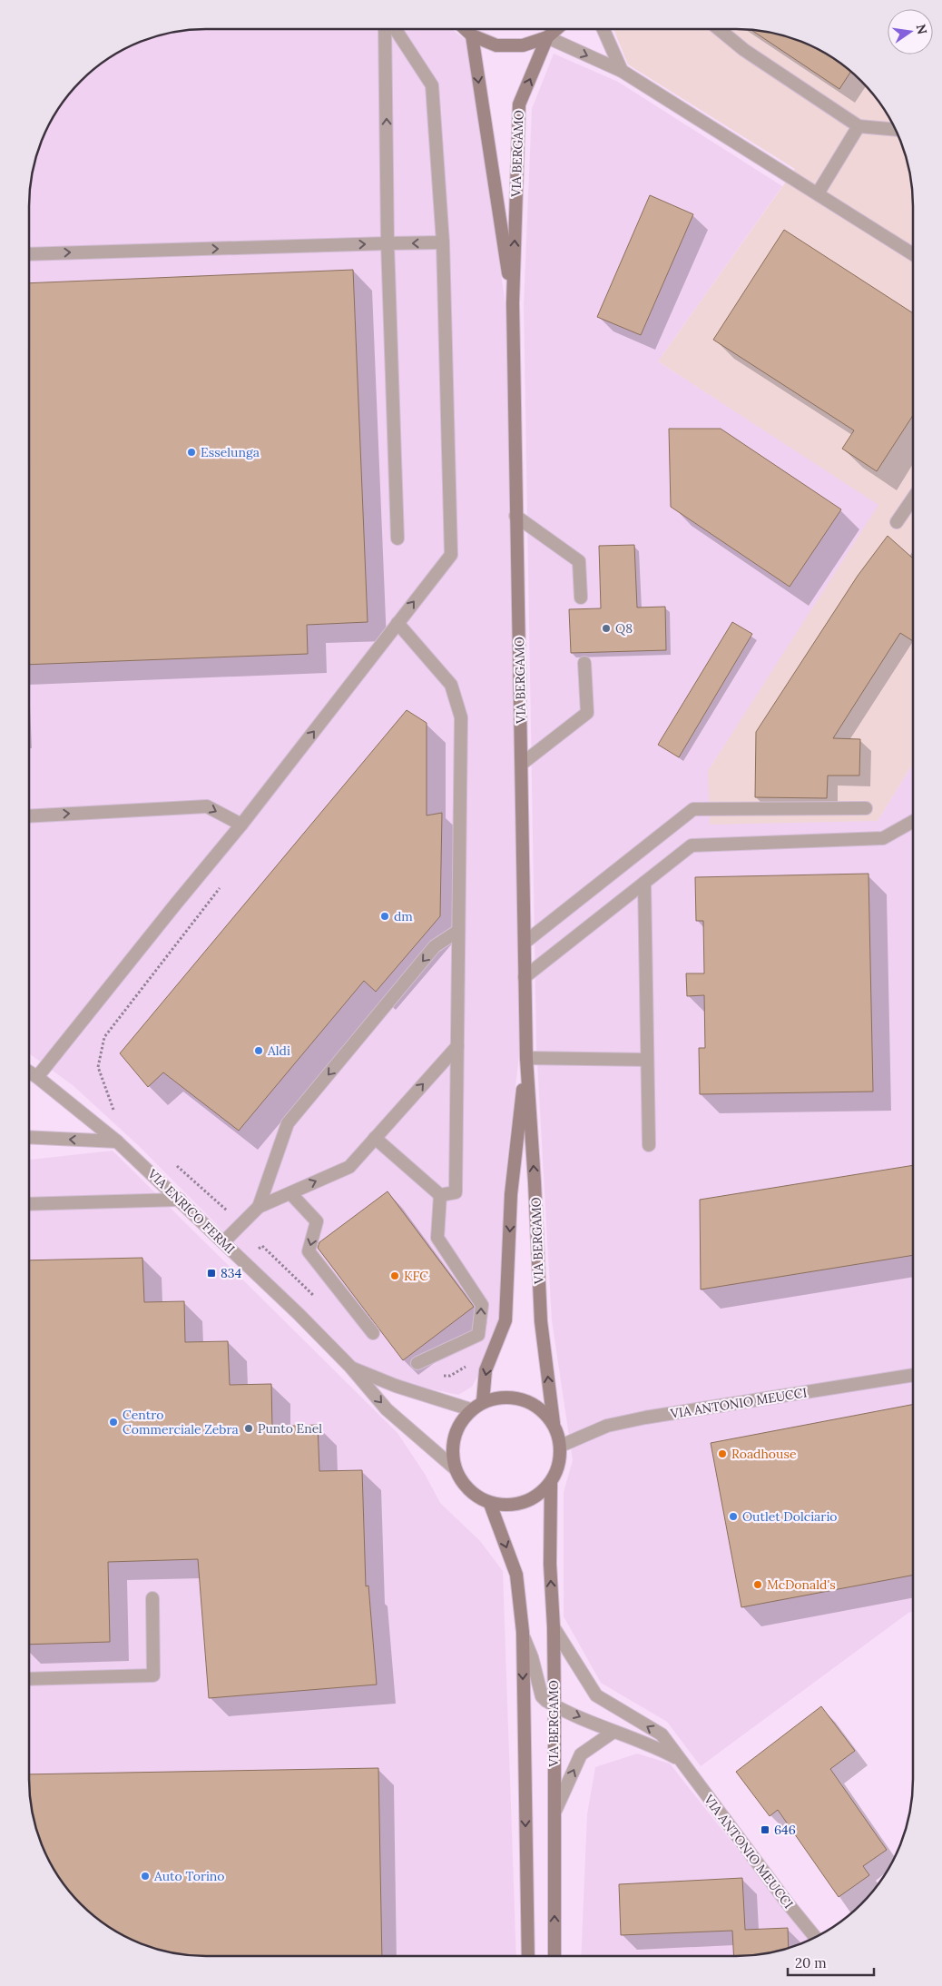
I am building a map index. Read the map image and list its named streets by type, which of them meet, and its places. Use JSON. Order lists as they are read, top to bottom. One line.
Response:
{"streets":{"main road":["VIA BERGAMO"],"street":["VIA ENRICO FERMI","VIA ANTONIO MEUCCI"]},"crossings":[["VIA BERGAMO","VIA ENRICO FERMI"],["VIA BERGAMO","VIA ANTONIO MEUCCI"],["VIA ENRICO FERMI","VIA ANTONIO MEUCCI"]],"places":{"other":["Esselunga","Q8","dm","Aldi","KFC","Centro Commerciale Zebra","Punto Enel","Roadhouse","Outlet Dolciario","McDonald's","Auto Torino"],"transit":["834","646"]},"scale_bar":"20 m","north":"right"}
